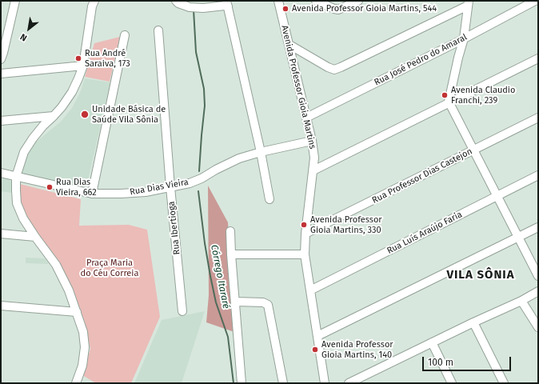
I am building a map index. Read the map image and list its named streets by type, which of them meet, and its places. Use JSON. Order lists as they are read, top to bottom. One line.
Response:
{"streets":{"street":["Rua José Pedro do Amaral","Avenida Professor Gioia Martins","Rua Professor Dias Castejon","Rua Dias Vieira","Rua Ibertioga","Rua Luís Araújo Faria"]},"crossings":[["Rua José Pedro do Amaral","Avenida Professor Gioia Martins"],["Avenida Professor Gioia Martins","Rua Professor Dias Castejon"],["Avenida Professor Gioia Martins","Rua Dias Vieira"],["Avenida Professor Gioia Martins","Rua Luís Araújo Faria"],["Rua Dias Vieira","Rua Ibertioga"]],"districts":["VILA SÔNIA"],"water":["Córrego Itararé"],"parks":["Praça Maria do Céu Correia"],"places":["Avenida Professor Gioia Martins, 544","Rua André Saraiva, 173","Avenida Claudio Franchi, 239","Unidade Básica de Saúde Vila Sônia","Rua Dias Vieira, 662","Avenida Professor Gioia Martins, 330","Avenida Professor Gioia Martins, 140"],"scale_bar":"100 m","north":"bottom left"}
